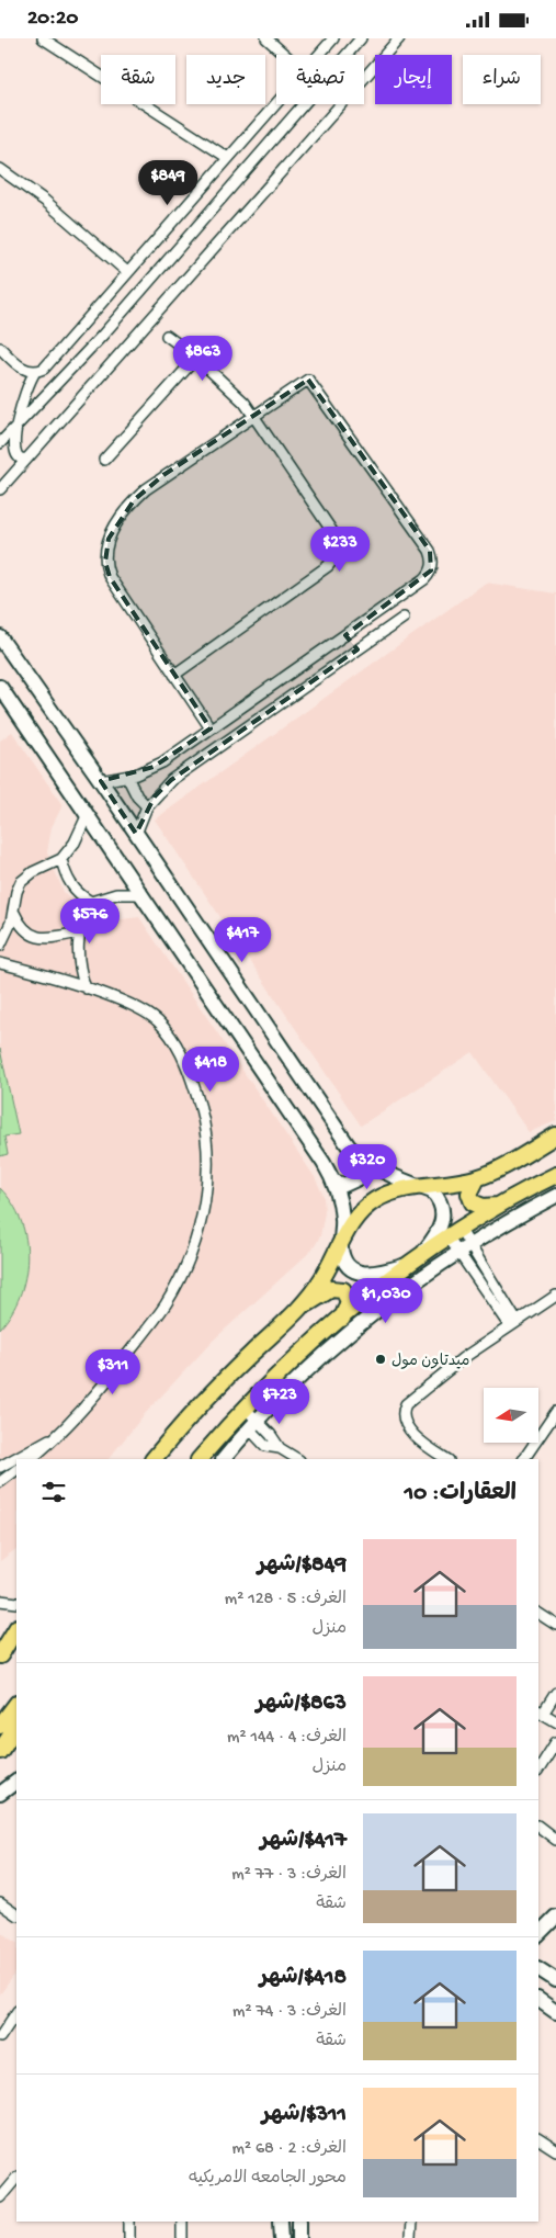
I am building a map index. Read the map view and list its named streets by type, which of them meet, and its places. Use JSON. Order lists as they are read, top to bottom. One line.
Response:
{"places":["ميدتاون مول"],"north":"left","page":{"status":"20:20","chip":["شراء","إيجار","تصفية","جديد","شقة"],"price":["$849","$863","$233","$576","$417","$418","$320","$1,030","$311","$723"],"heading":"العقارات: 10","list":[{"name":"$849/شهر","note":"الغرف: 5 · 128 m² · منزل"},{"name":"$863/شهر","note":"الغرف: 4 · 144 m² · منزل"},{"name":"$417/شهر","note":"الغرف: 3 · 77 m² · شقة"},{"name":"$418/شهر","note":"الغرف: 3 · 74 m² · شقة"},{"name":"$311/شهر","note":"الغرف: 2 · 68 m² · محور الجامعه الامريكيه"}]}}
